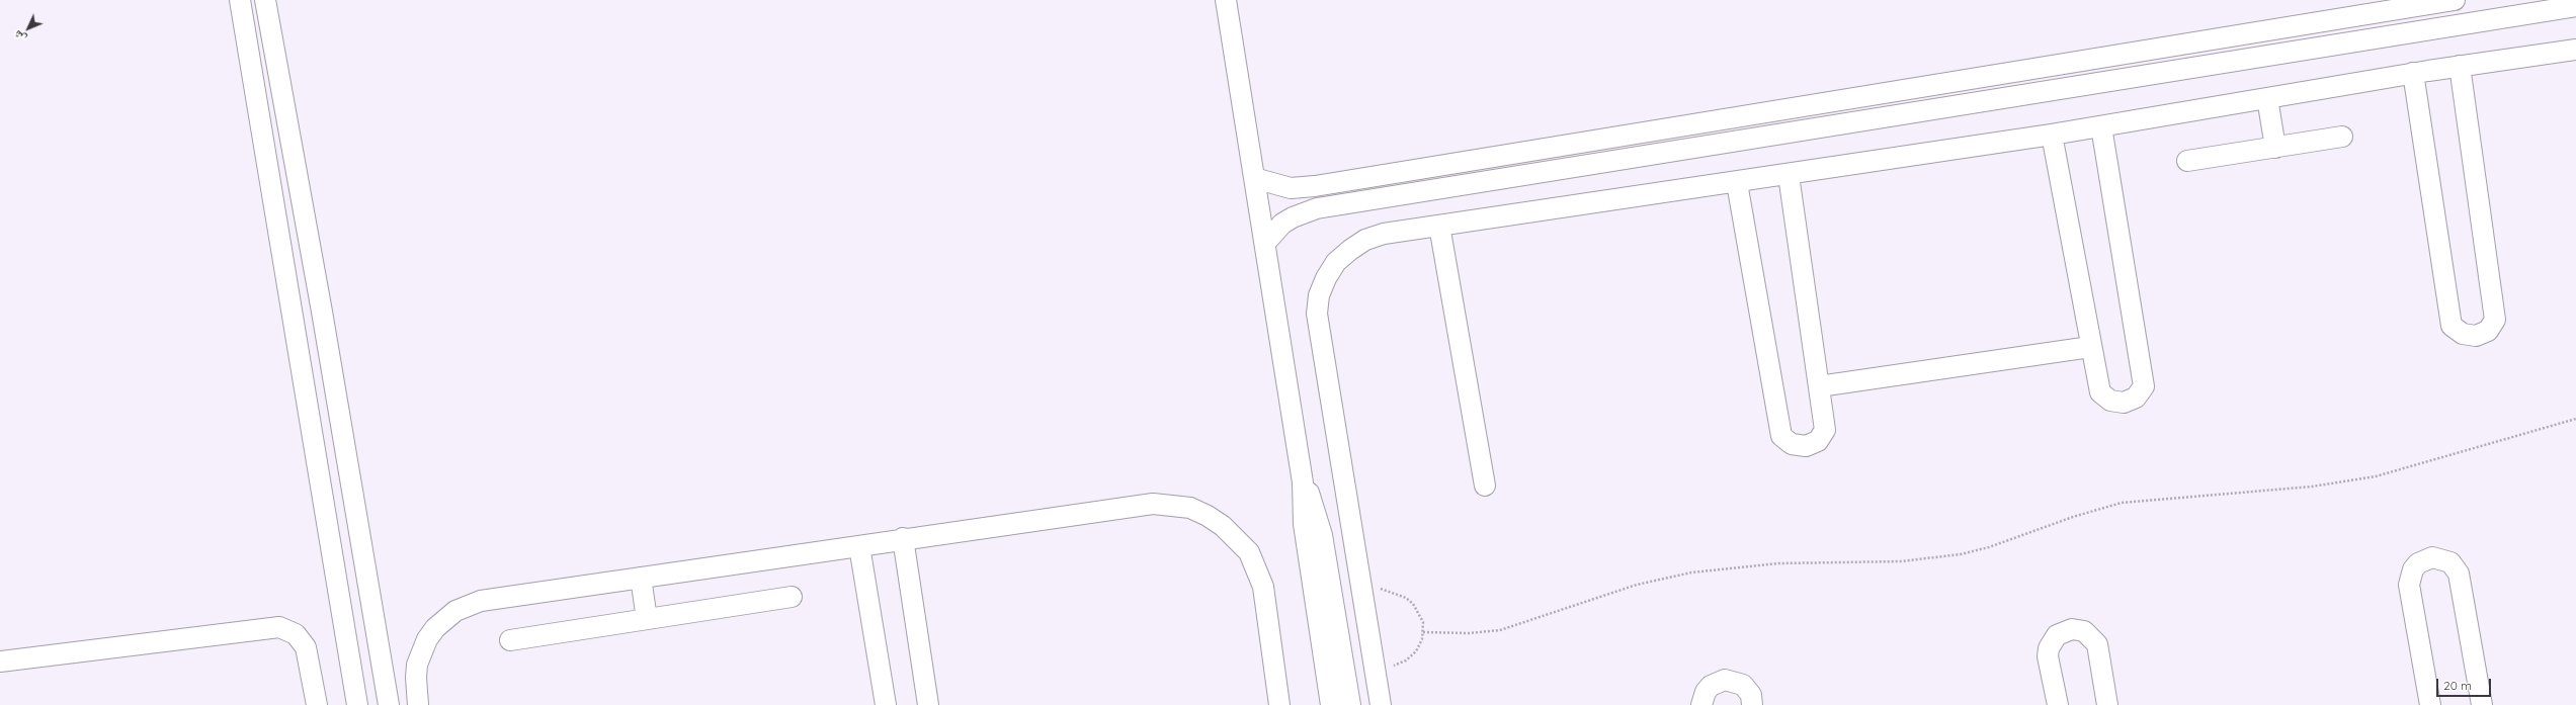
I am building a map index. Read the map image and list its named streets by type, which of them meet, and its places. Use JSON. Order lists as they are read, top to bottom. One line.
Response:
{"scale_bar":"20 m","north":"bottom left"}
